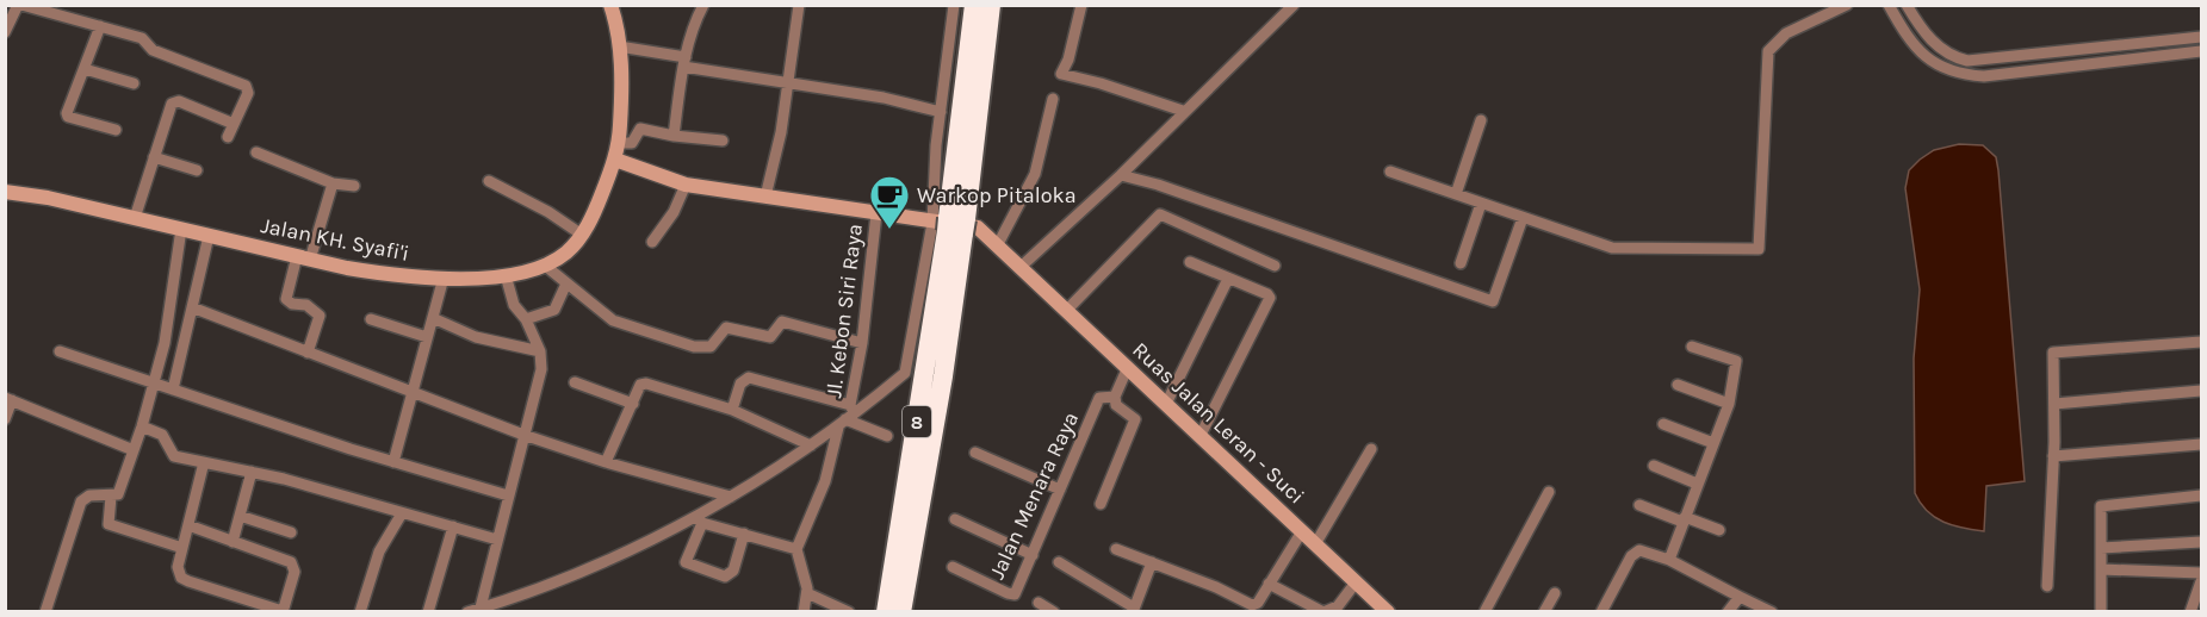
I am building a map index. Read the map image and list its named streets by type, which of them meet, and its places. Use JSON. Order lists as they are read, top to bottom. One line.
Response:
{"streets":{"highway":["8"],"main road":["Jalan KH. Syafi'i","Ruas Jalan Leran - Suci"],"street":["Jl. Kebon Siri Raya","Jalan Menara Raya"]},"crossings":[["8","Ruas Jalan Leran - Suci"],["Ruas Jalan Leran - Suci","Jalan Menara Raya"]],"places":{"cafe":["Warkop Pitaloka"]}}
